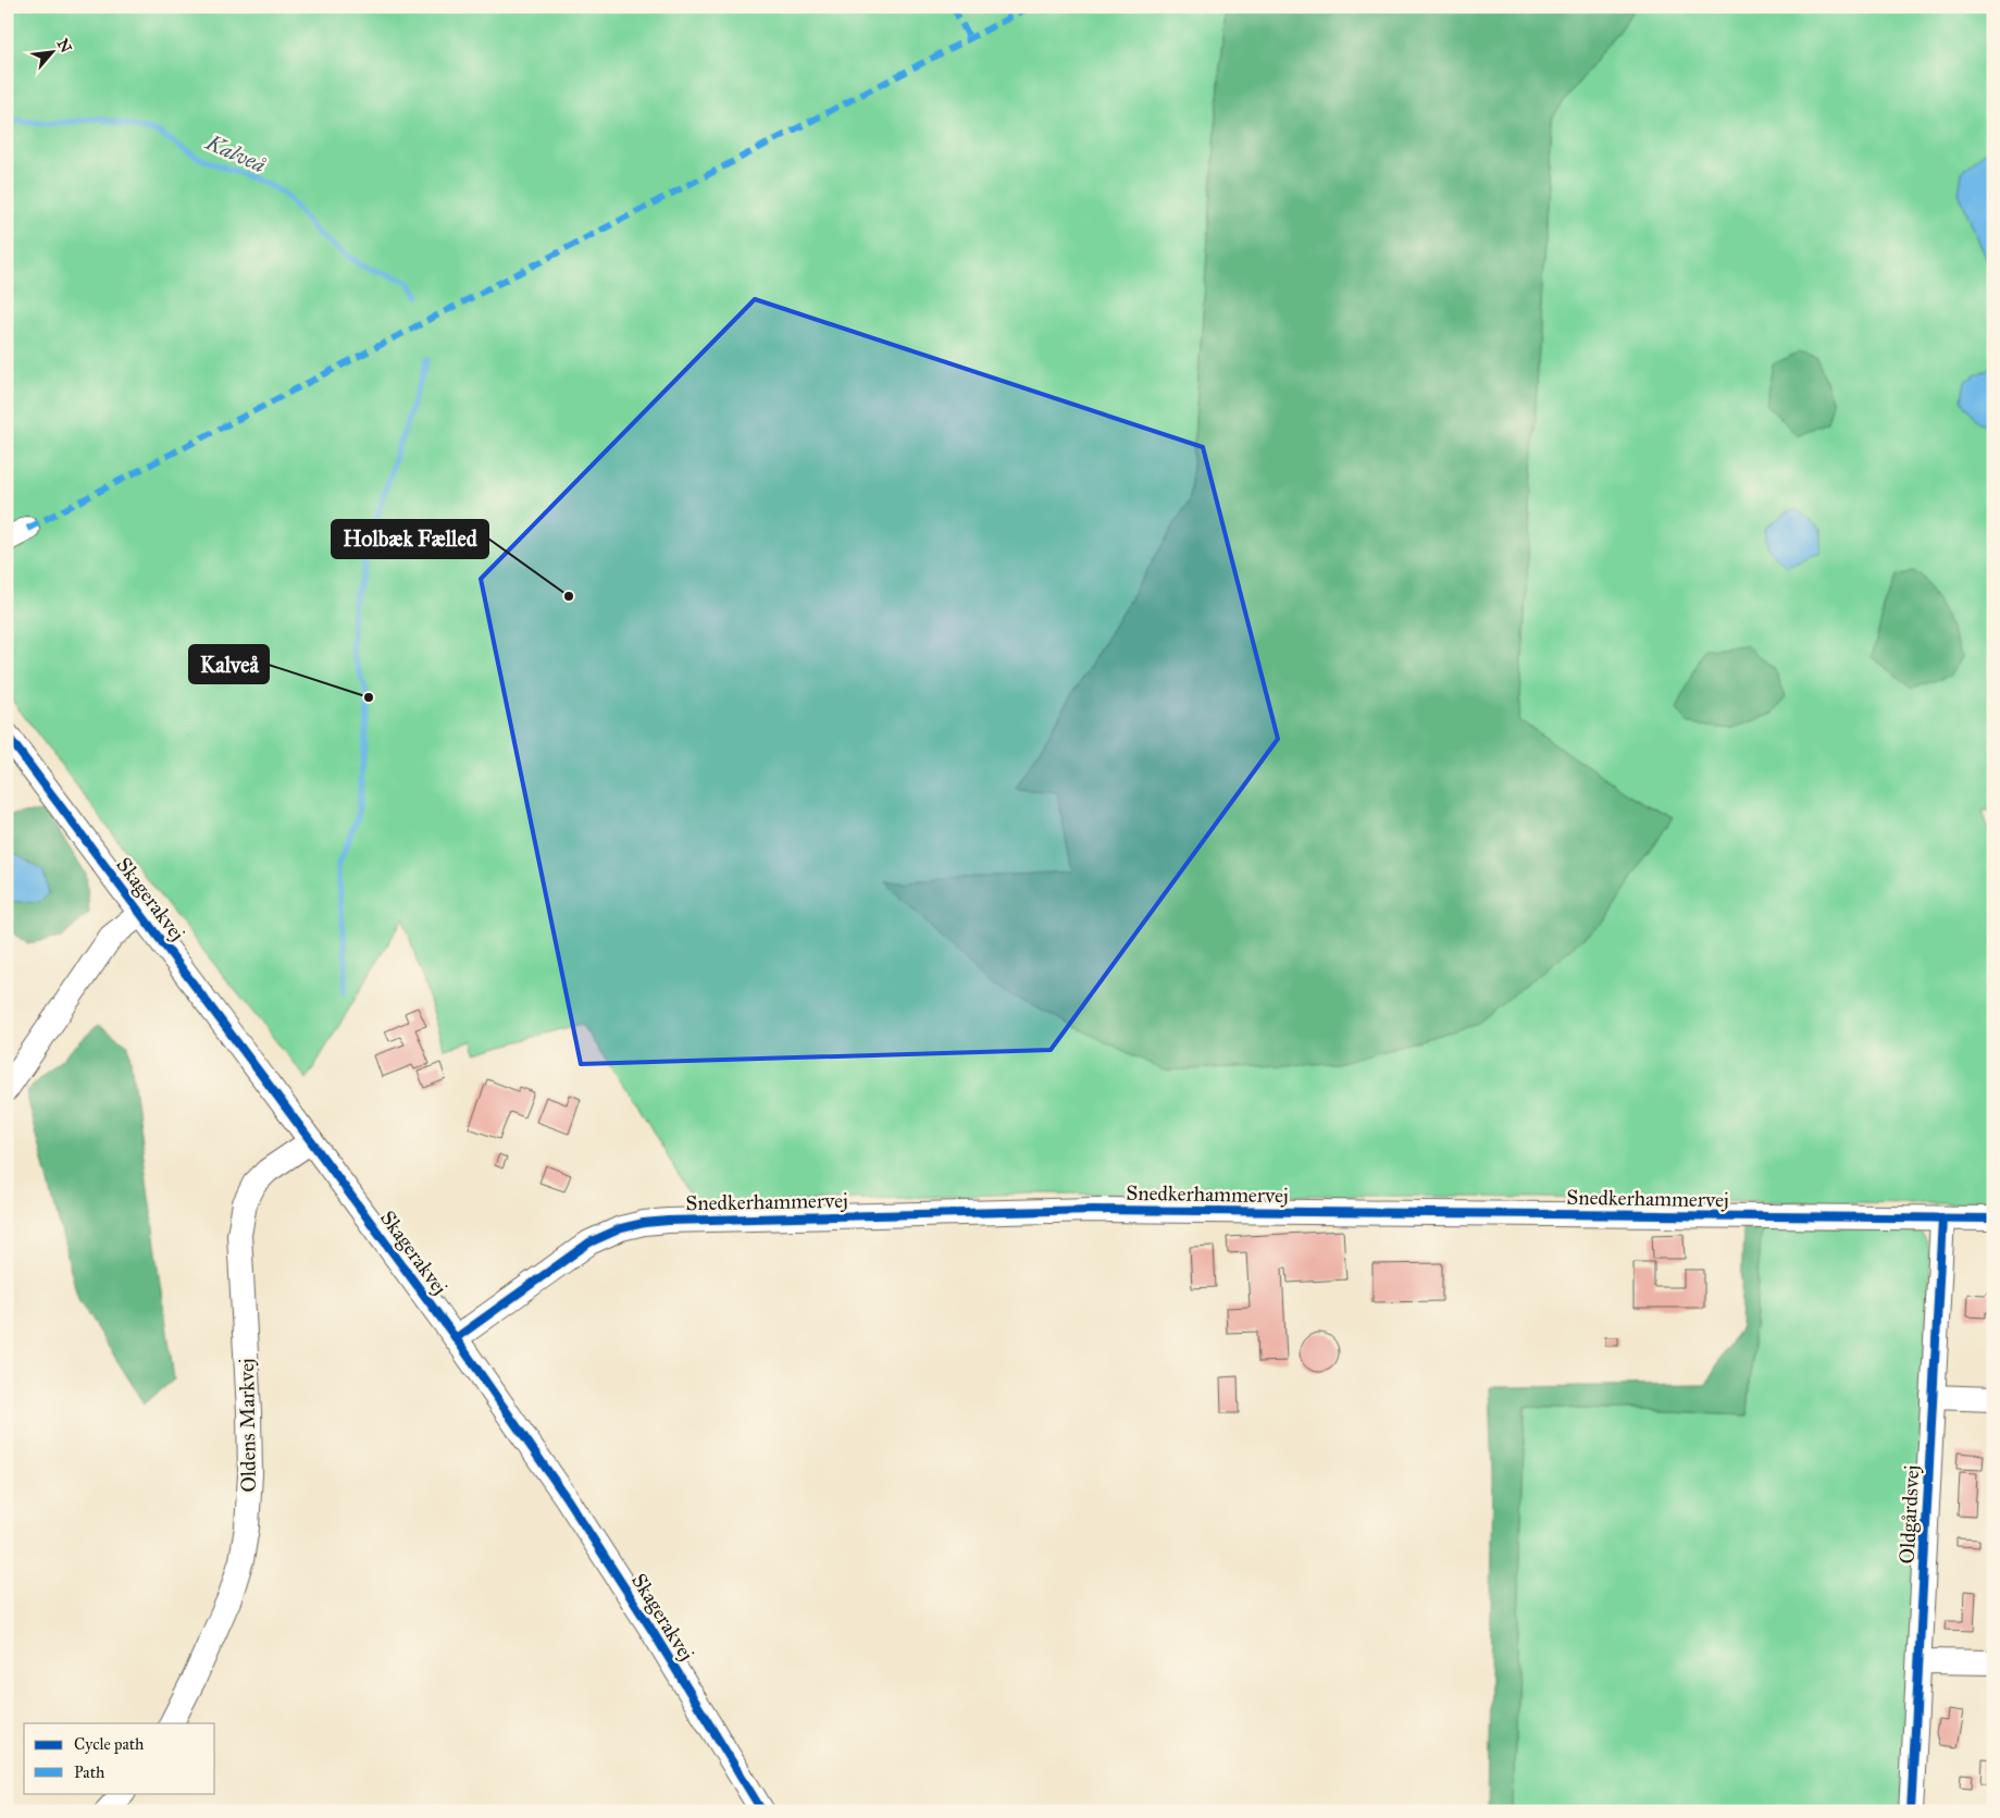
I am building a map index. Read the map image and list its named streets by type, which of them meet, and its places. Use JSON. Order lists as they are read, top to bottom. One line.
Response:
{"streets":{"street":["Skagerakvej","Snedkerhammervej","Oldens Markvej","Oldgårdsvej"]},"crossings":[["Skagerakvej","Snedkerhammervej"],["Skagerakvej","Oldens Markvej"],["Snedkerhammervej","Oldgårdsvej"]],"water":["Kalveå"],"places":["Holbæk Fælled","Kalveå"],"legend":["Cycle path","Path"],"north":"top right"}
